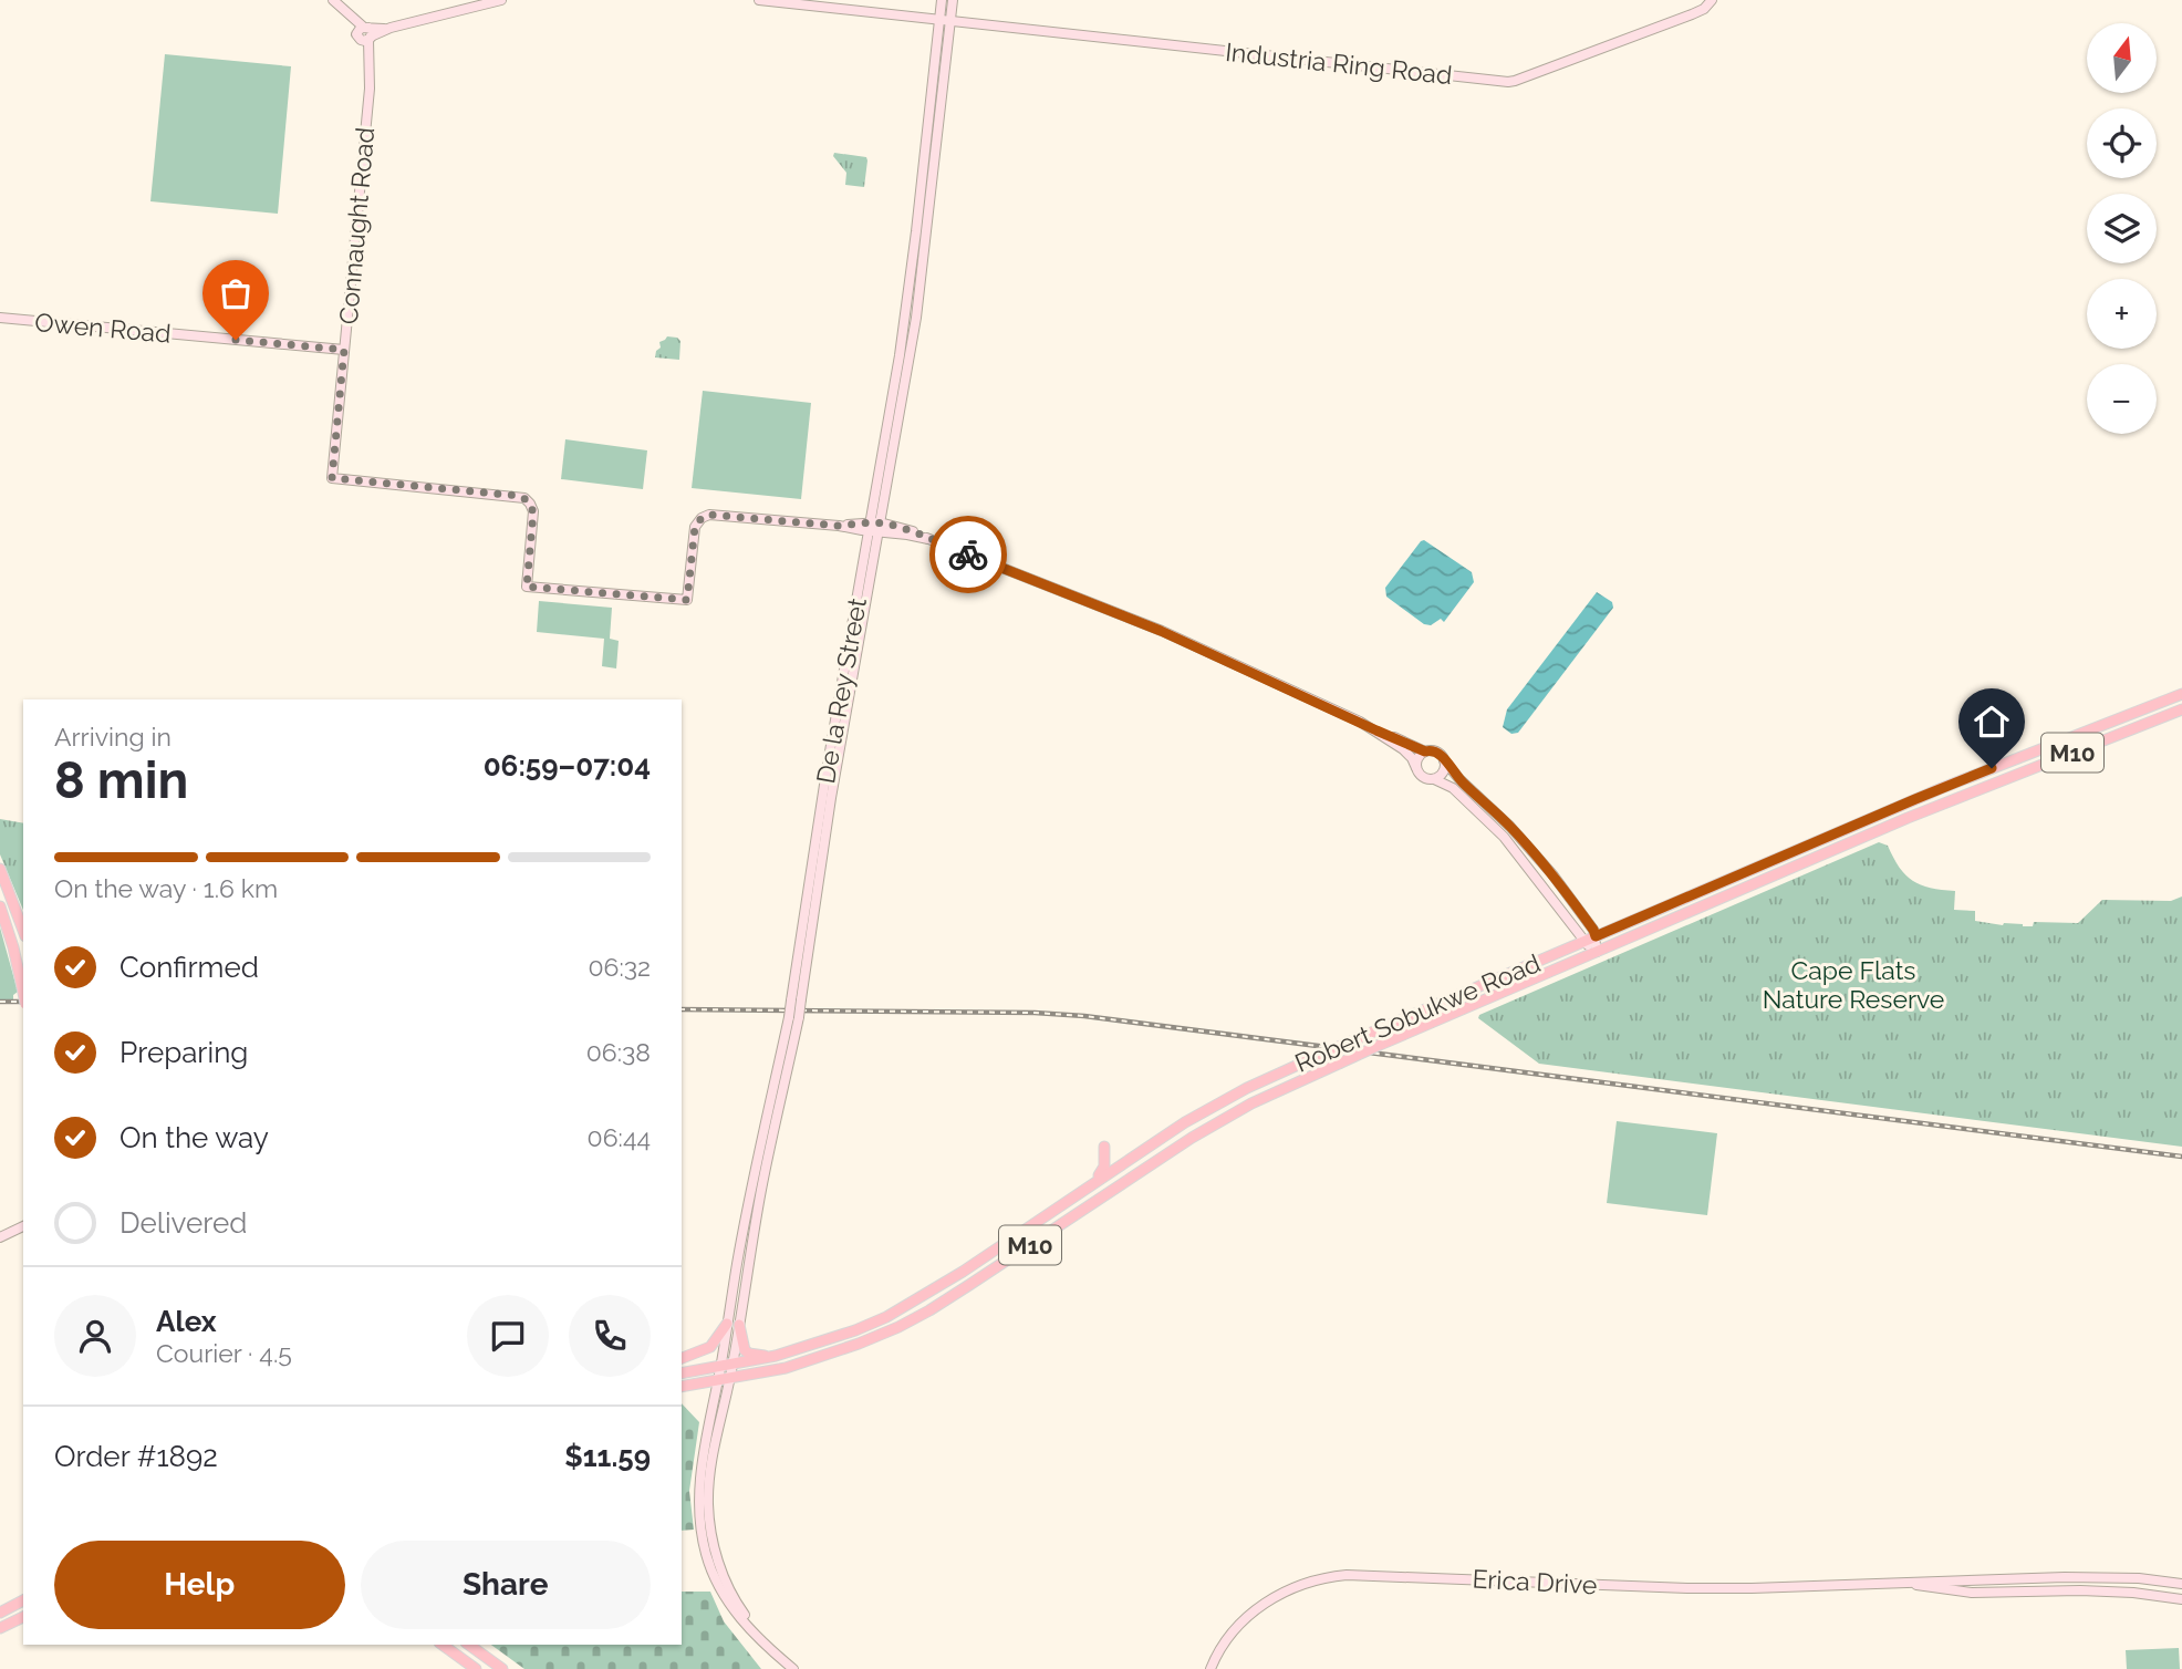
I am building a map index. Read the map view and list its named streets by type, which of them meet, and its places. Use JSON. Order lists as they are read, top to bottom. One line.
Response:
{"streets":{"main road":["M10","Robert Sobukwe Road"],"street":["Industria Ring Road","Connaught Road","Owen Road","De la Rey Street","Erica Drive"]},"crossings":[["Industria Ring Road","De la Rey Street"],["Connaught Road","Owen Road"],["Connaught Road","De la Rey Street"],["De la Rey Street","Robert Sobukwe Road"]],"parks":["Cape Flats Nature Reserve"],"north":"top","page":{"map_buttons":["+","−"],"heading":["8 min","Arriving in","06:59–07:04"],"panel":["Alex","Courier · 4.5","Order #1892","$11.59"],"bar":"On the way · 1.6 km","list":[["Confirmed","06:32"],["Preparing","06:38"],["On the way","06:44"],"Delivered"],"buttons":["Help","Share"]}}
